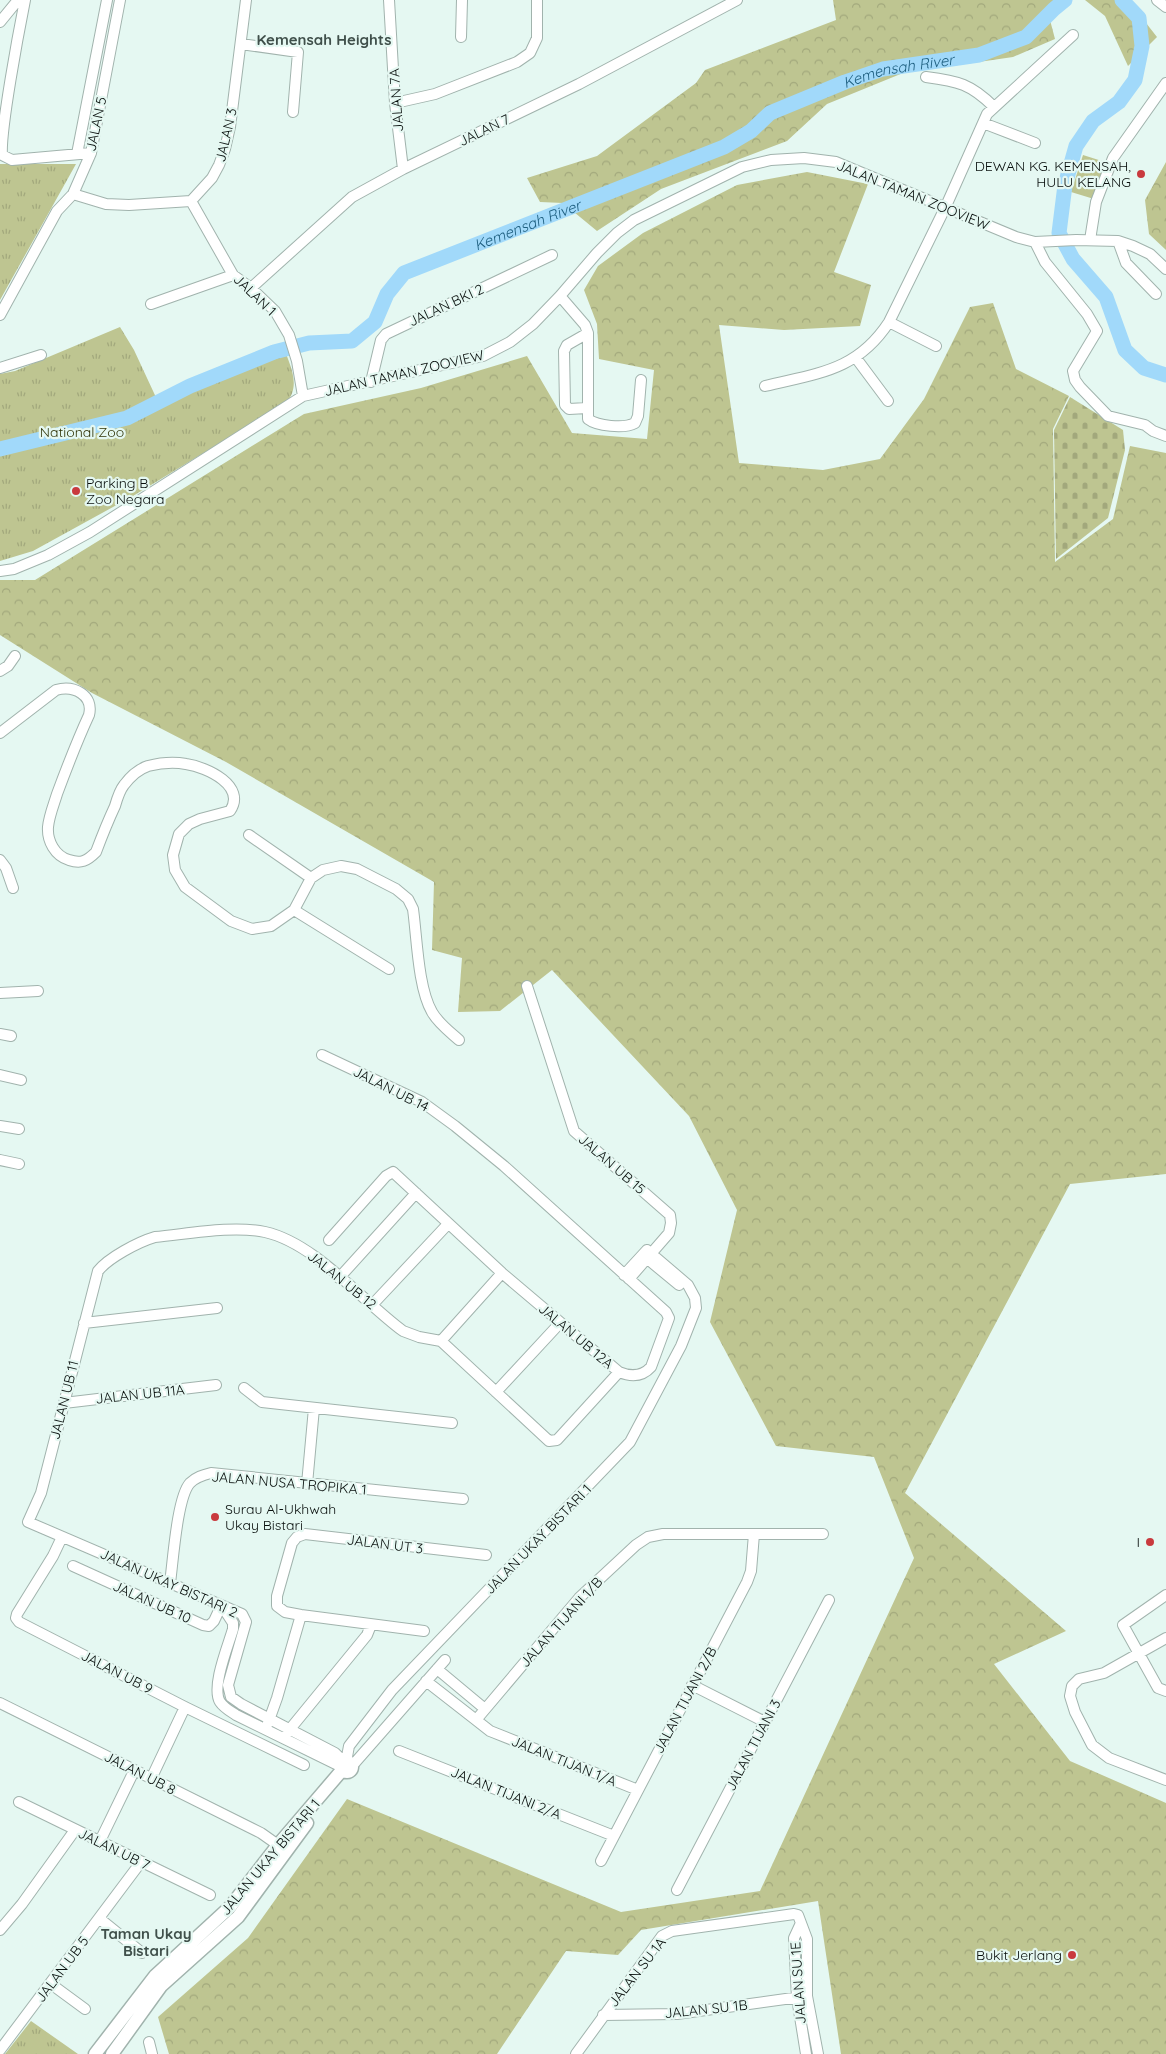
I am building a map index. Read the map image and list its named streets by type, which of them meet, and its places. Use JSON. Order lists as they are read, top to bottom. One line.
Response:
{"streets":{"street":["JALAN 7A","JALAN 5","JALAN 7","JALAN 3","JALAN TAMAN ZOOVIEW","JALAN 1","JALAN BKI 2","JALAN UB 14","JALAN UB 15","JALAN UB 12","JALAN UB 12A","JALAN UB 11A","JALAN UB 11","JALAN NUSA TROPIKA 1","JALAN UKAY BISTARI 1","JALAN UT 3","JALAN UKAY BISTARI 2","JALAN UB 10","JALAN TIJANI 1/B","JALAN UB 9","JALAN TIJANI 2/B","JALAN TIJANI 3","JALAN TIJAN 1/A","JALAN UB 8","JALAN TIJANI 2/A","JALAN UB 7","JALAN UB 5","JALAN SU 1A","JALAN SU 1E","JALAN SU 1B"]},"crossings":[["JALAN 7A","JALAN 7"],["JALAN 7","JALAN 1"],["JALAN 3","JALAN 1"],["JALAN TAMAN ZOOVIEW","JALAN 1"],["JALAN TAMAN ZOOVIEW","JALAN BKI 2"],["JALAN UB 14","JALAN UB 12A"],["JALAN UB 15","JALAN UB 12A"],["JALAN UB 15","JALAN UKAY BISTARI 1"],["JALAN UB 12","JALAN UB 11"],["JALAN UB 11A","JALAN UB 11"],["JALAN UB 11","JALAN UKAY BISTARI 2"],["JALAN NUSA TROPIKA 1","JALAN UKAY BISTARI 2"],["JALAN UKAY BISTARI 1","JALAN UB 8"],["JALAN UKAY BISTARI 2","JALAN UB 10"],["JALAN UKAY BISTARI 2","JALAN UB 9"],["JALAN TIJANI 1/B","JALAN TIJANI 2/B"],["JALAN TIJANI 1/B","JALAN TIJAN 1/A"],["JALAN TIJANI 2/B","JALAN TIJAN 1/A"],["JALAN TIJANI 2/B","JALAN TIJANI 2/A"],["JALAN UB 7","JALAN UB 5"],["JALAN SU 1A","JALAN SU 1E"],["JALAN SU 1A","JALAN SU 1B"],["JALAN SU 1E","JALAN SU 1B"]],"districts":["Kemensah Heights","Taman Ukay Bistari"],"water":["Kemensah River"],"parks":["National Zoo"],"places":["DEWAN KG. KEMENSAH, HULU KELANG","Parking B Zoo Negara","Surau Al-Ukhwah Ukay Bistari","I","Bukit Jerlang"]}
